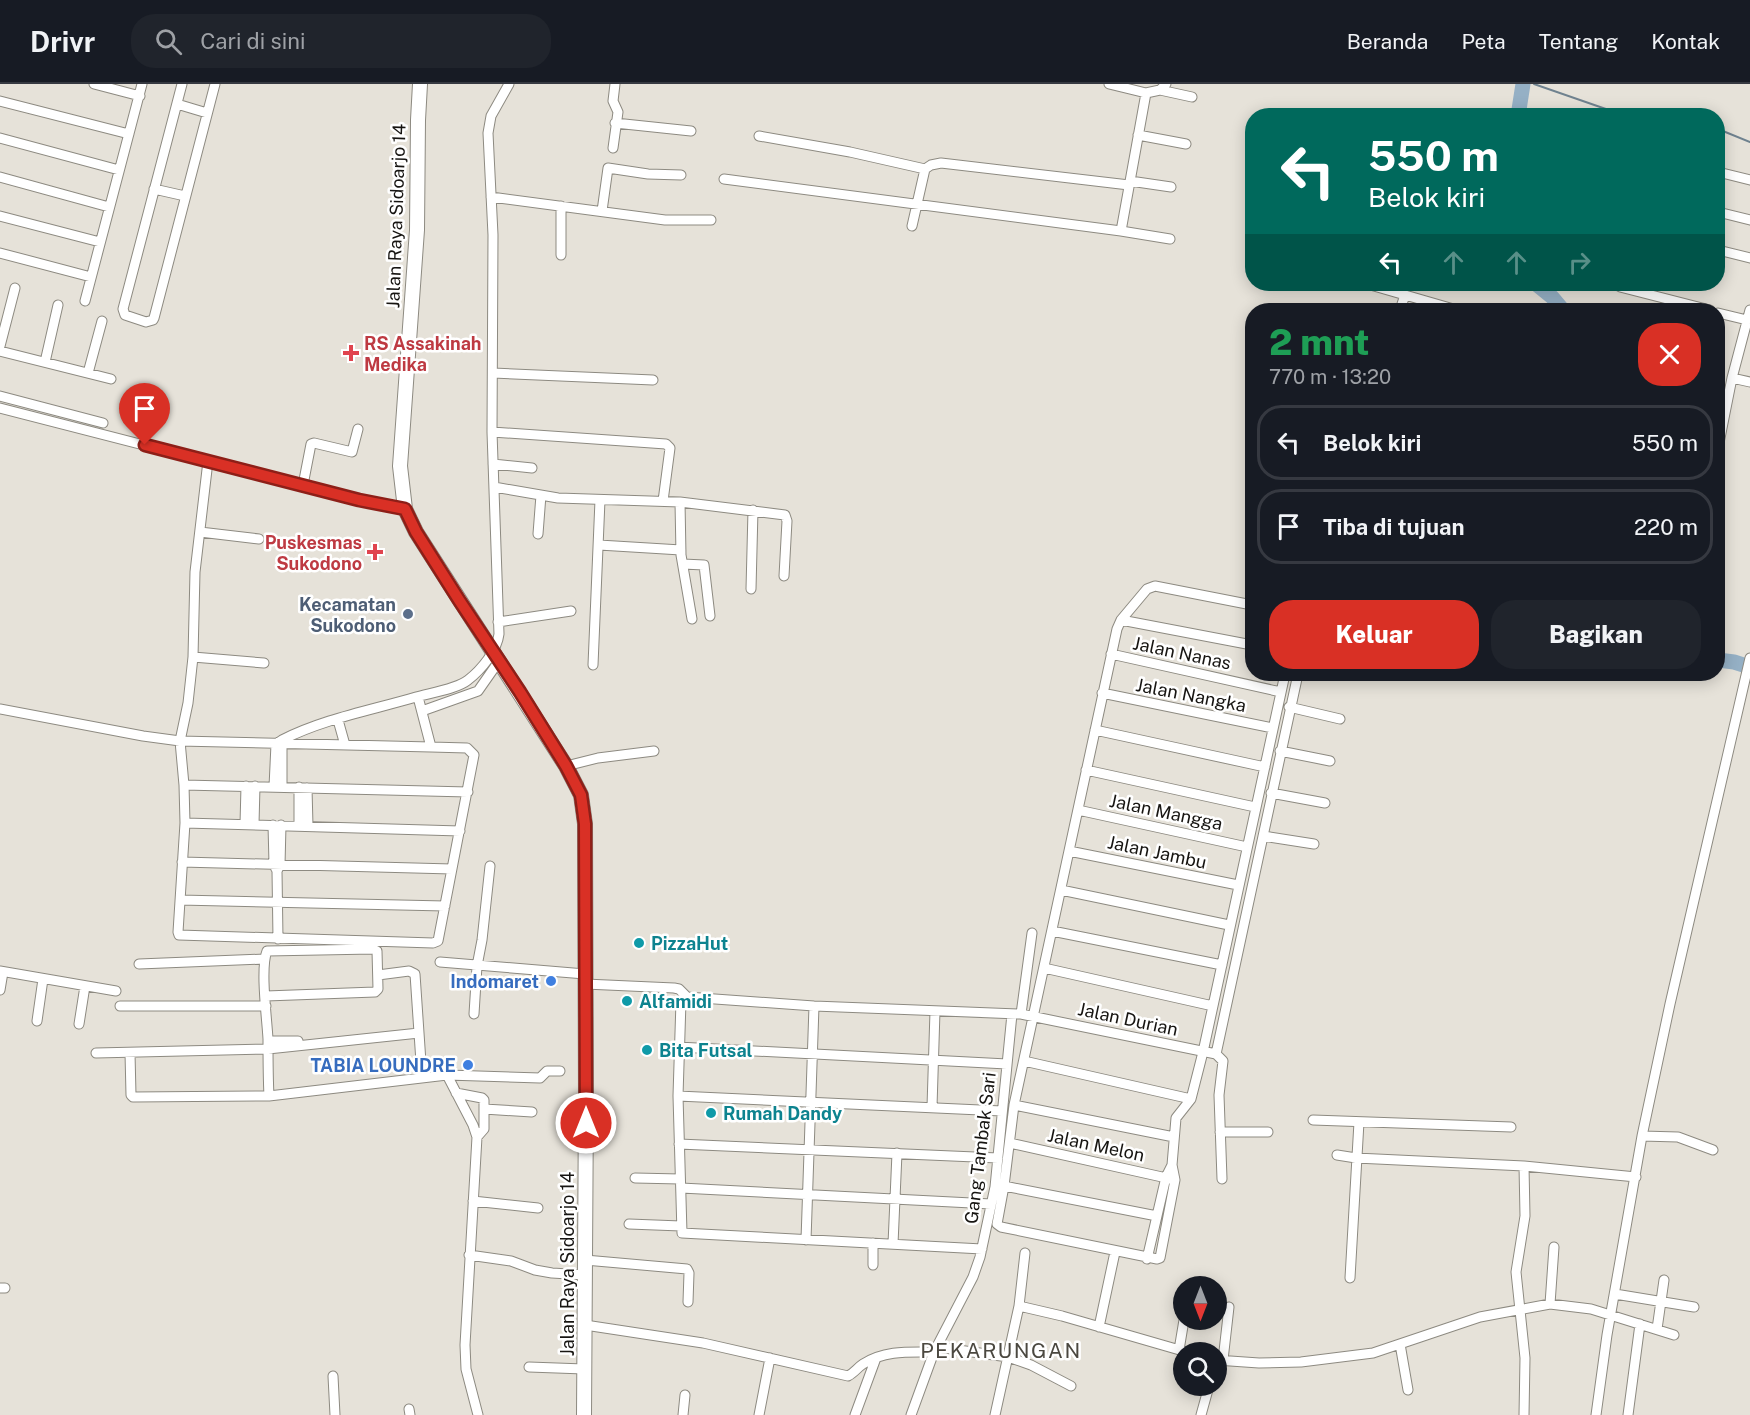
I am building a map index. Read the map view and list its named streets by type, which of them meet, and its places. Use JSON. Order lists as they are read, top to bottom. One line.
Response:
{"streets":{"main road":["Jalan Raya Sidoarjo 14"],"street":["Jalan Nanas","Jalan Nangka","Jalan Mangga","Jalan Jambu","Jalan Durian","Jalan Melon","Gang Tambak Sari"]},"crossings":[["Jalan Raya Sidoarjo 14","Jalan Durian"],["Jalan Durian","Gang Tambak Sari"]],"districts":["PEKARUNGAN"],"places":{"health":["RS Assakinah Medika","Puskesmas Sukodono"],"other":["Kecamatan Sukodono","PizzaHut","Indomaret","Alfamidi","Bita Futsal","TABIA LOUNDRE","Rumah Dandy"]},"north":"bottom","page":{"header":"Drivr","search":"Cari di sini","nav":["Beranda","Peta","Tentang","Kontak"],"turn":["550 m","Belok kiri"],"heading":["2 mnt","770 m · 13:20"],"list":[{"name":"Belok kiri","value":"550 m"},{"name":"Tiba di tujuan","value":"220 m"}],"buttons":["Keluar","Bagikan"]}}
